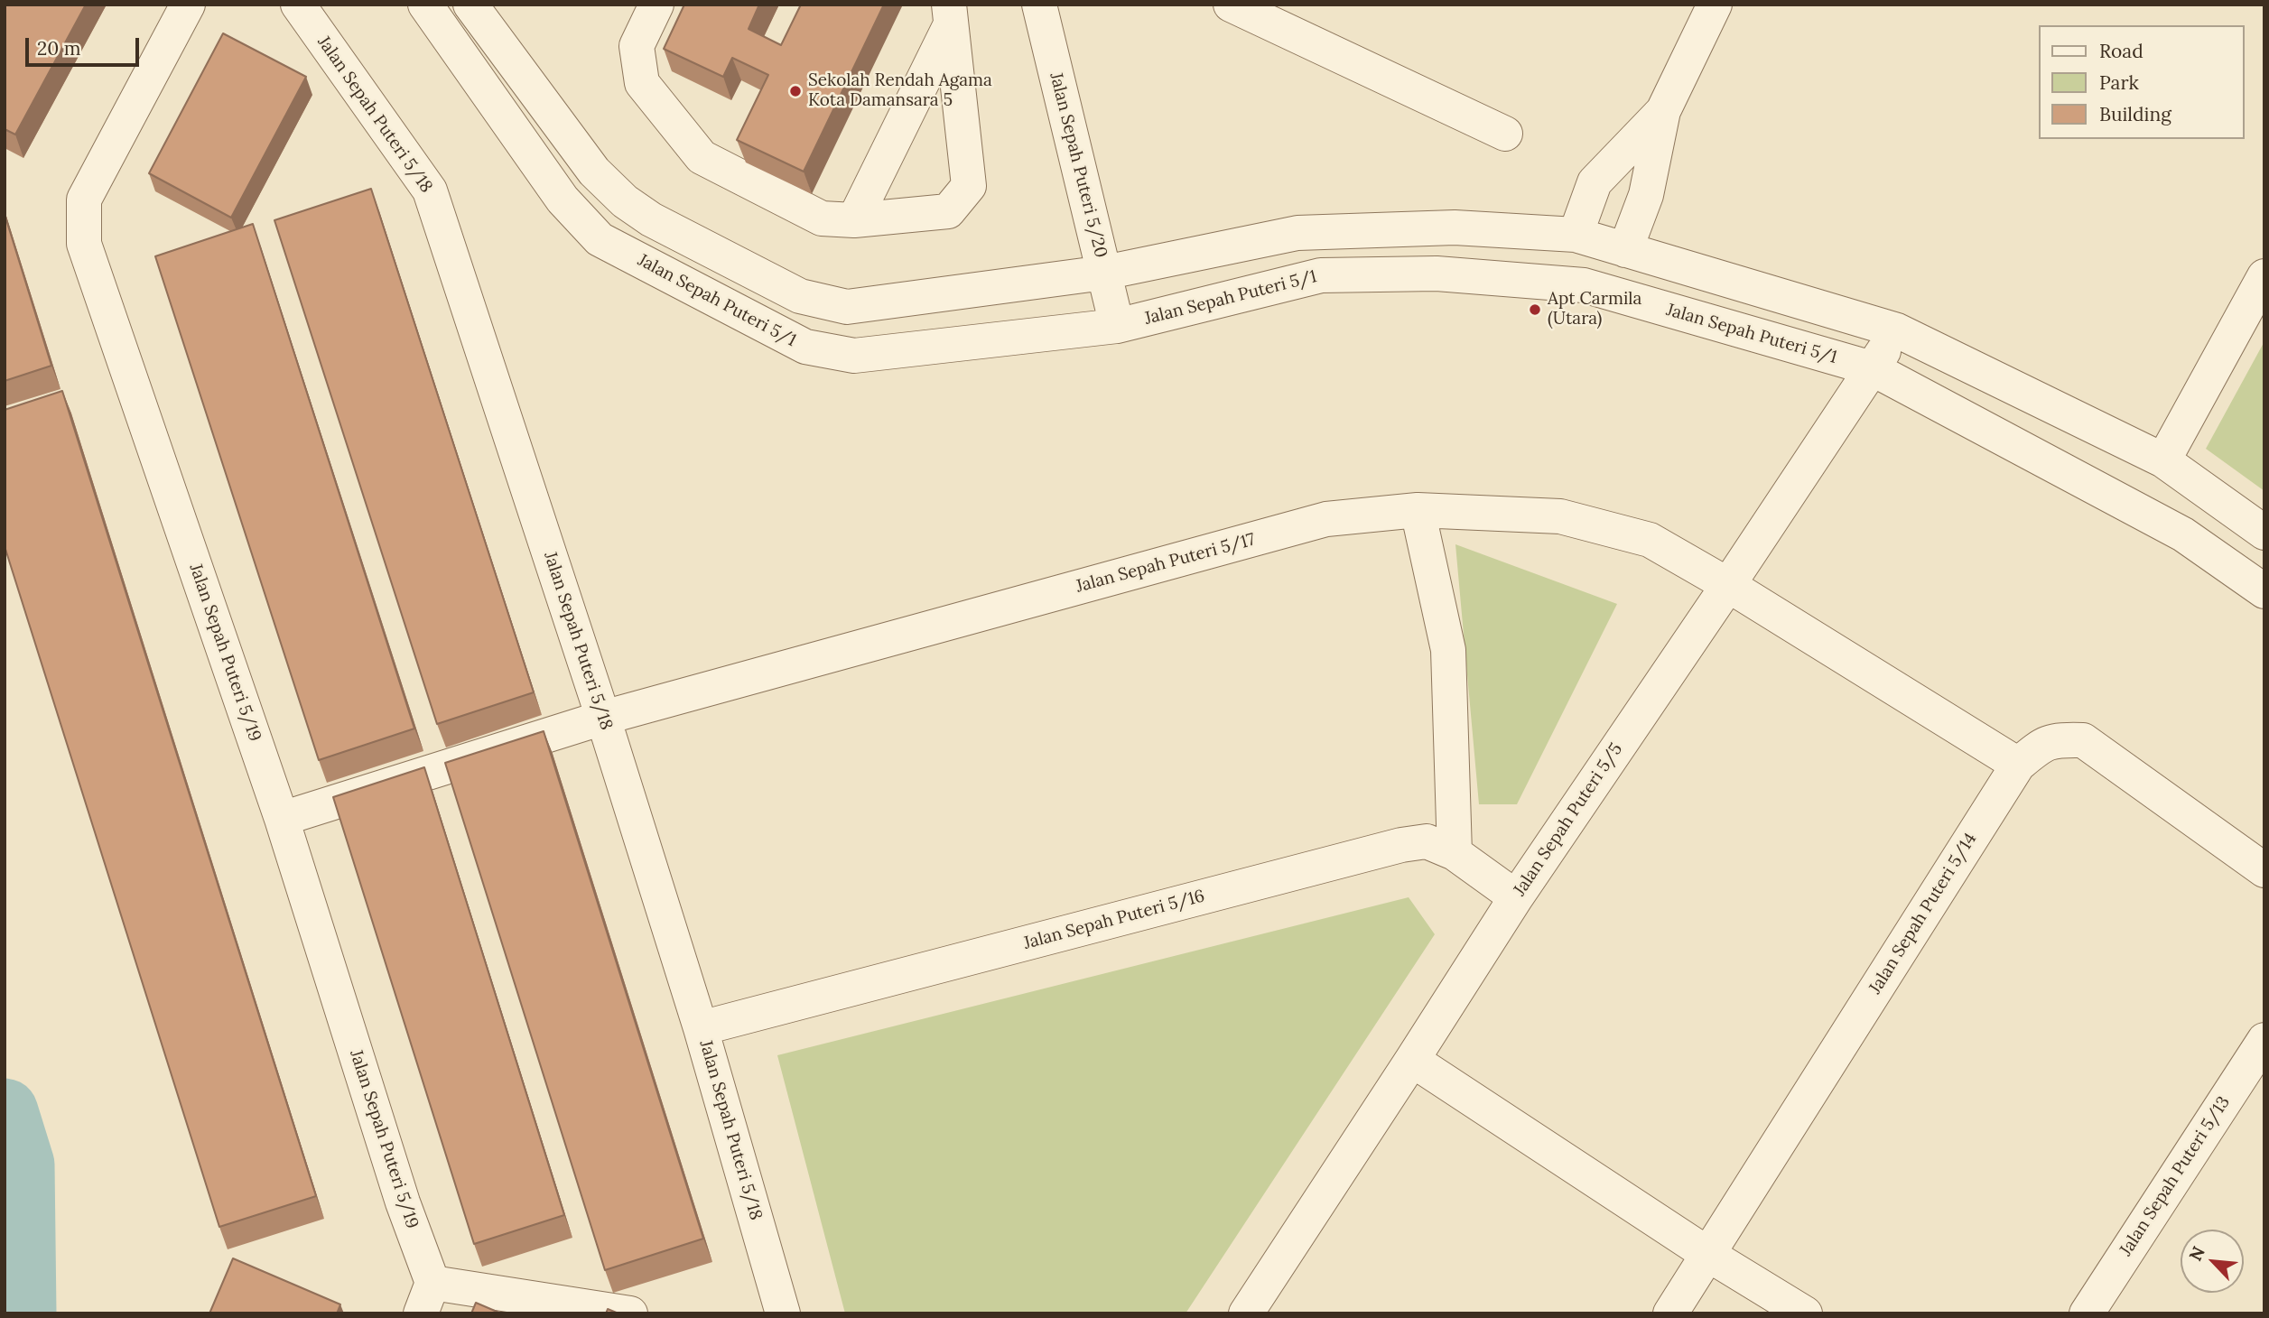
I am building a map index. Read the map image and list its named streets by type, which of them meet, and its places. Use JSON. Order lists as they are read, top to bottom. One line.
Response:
{"streets":{"street":["Jalan Sepah Puteri 5/18","Jalan Sepah Puteri 5/20","Jalan Sepah Puteri 5/1","Jalan Sepah Puteri 5/17","Jalan Sepah Puteri 5/19","Jalan Sepah Puteri 5/5","Jalan Sepah Puteri 5/14","Jalan Sepah Puteri 5/16","Jalan Sepah Puteri 5/13"]},"crossings":[["Jalan Sepah Puteri 5/18","Jalan Sepah Puteri 5/17"],["Jalan Sepah Puteri 5/18","Jalan Sepah Puteri 5/16"],["Jalan Sepah Puteri 5/20","Jalan Sepah Puteri 5/1"],["Jalan Sepah Puteri 5/1","Jalan Sepah Puteri 5/5"],["Jalan Sepah Puteri 5/17","Jalan Sepah Puteri 5/19"],["Jalan Sepah Puteri 5/17","Jalan Sepah Puteri 5/5"],["Jalan Sepah Puteri 5/17","Jalan Sepah Puteri 5/14"],["Jalan Sepah Puteri 5/5","Jalan Sepah Puteri 5/16"]],"places":["Sekolah Rendah Agama Kota Damansara 5","Apt Carmila (Utara)"],"legend":["Road","Park","Building"],"scale_bar":"20 m","north":"top left"}
